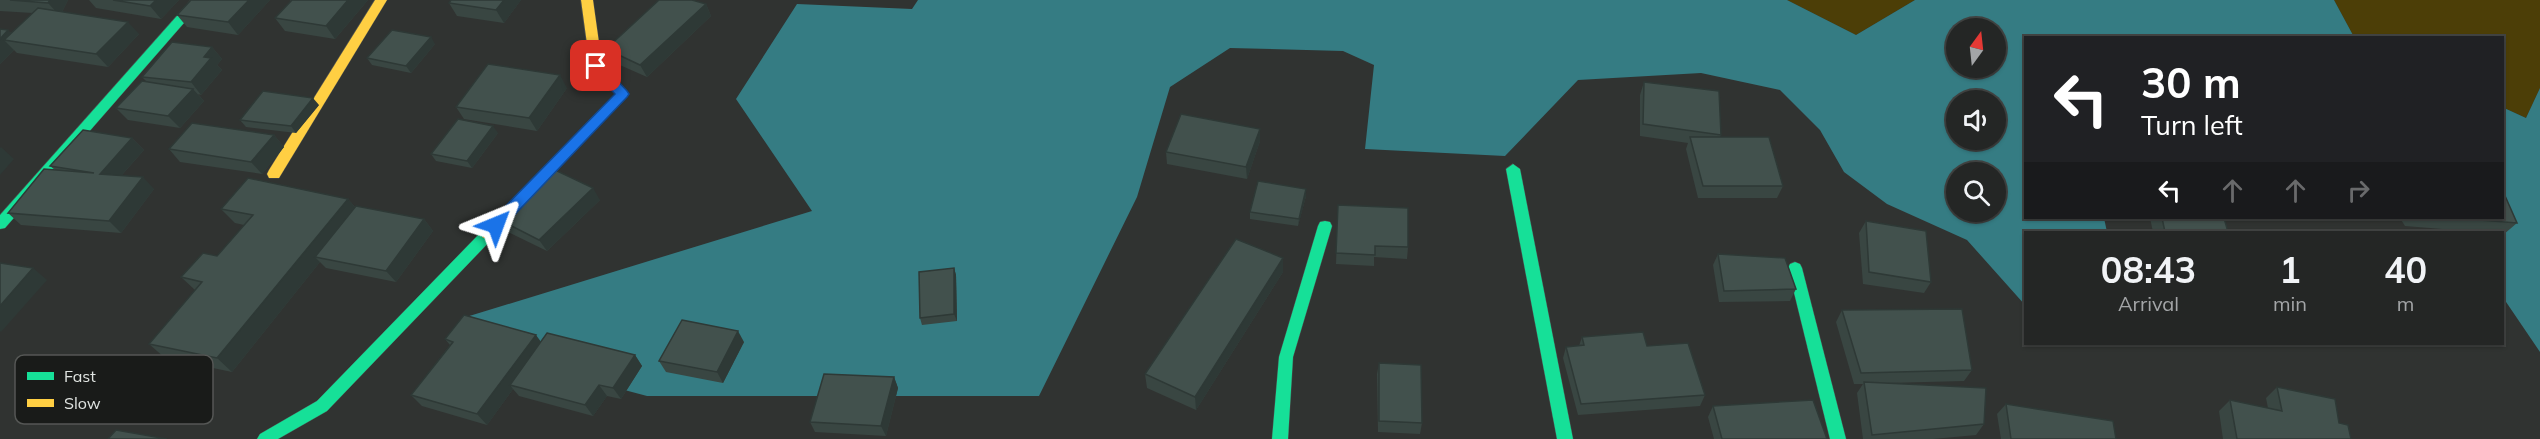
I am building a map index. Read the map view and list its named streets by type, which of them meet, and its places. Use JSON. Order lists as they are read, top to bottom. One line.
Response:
{"legend":["Fast","Slow"],"north":"top","page":{"turn":["30 m","Turn left"],"eta":["08:43","Arrival","1","min","40","m"]}}
